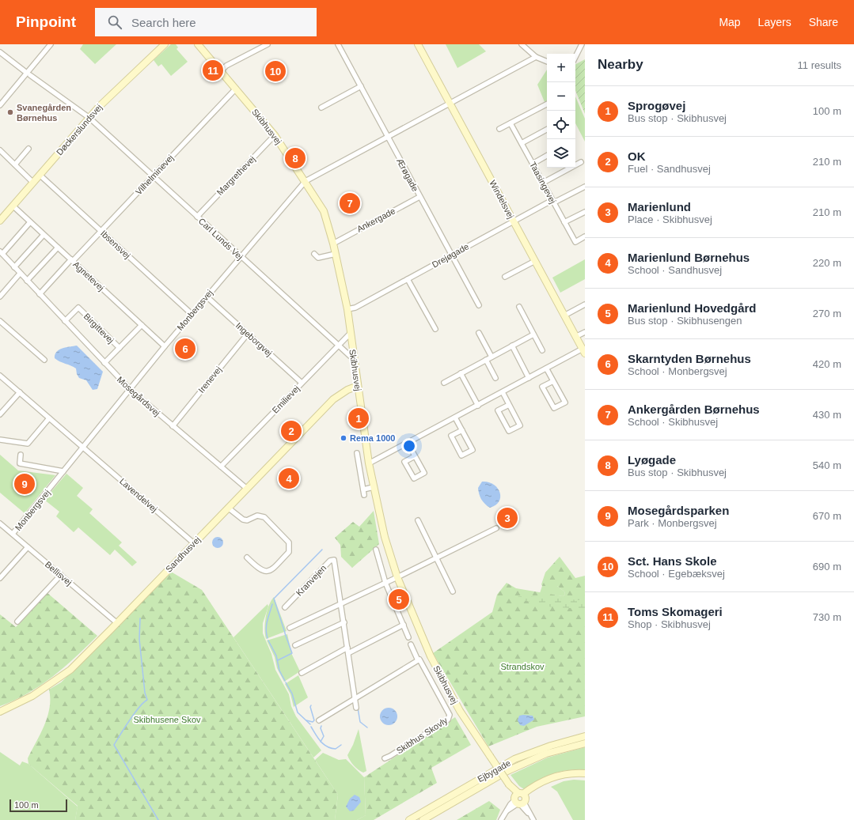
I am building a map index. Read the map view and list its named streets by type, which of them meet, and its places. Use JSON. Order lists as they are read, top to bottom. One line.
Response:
{"streets":{"street":["Skibhusvej","Døckerslundsvej","Vilhelminevej","Ærøgade","Margrethevej","Taasingevej","Windelsvej","Ankergade","Carl Lunds Vej","Ibsensvej","Drejøgade","Agnetevej","Monbergsvej","Birgittevej","Ingeborgvej","Irenevej","Mosegårdsvej","Emilievej","Lavendelvej","Sandhusvej","Bellisvej","Kranvejen","Skibhus Skovly","Ejbygade"]},"crossings":[["Skibhusvej","Vilhelminevej"],["Skibhusvej","Margrethevej"],["Skibhusvej","Ankergade"],["Skibhusvej","Carl Lunds Vej"],["Skibhusvej","Drejøgade"],["Skibhusvej","Monbergsvej"],["Skibhusvej","Emilievej"],["Skibhusvej","Sandhusvej"],["Døckerslundsvej","Carl Lunds Vej"],["Døckerslundsvej","Ibsensvej"],["Døckerslundsvej","Agnetevej"],["Vilhelminevej","Carl Lunds Vej"],["Vilhelminevej","Ibsensvej"],["Vilhelminevej","Agnetevej"],["Ærøgade","Ankergade"],["Ærøgade","Drejøgade"],["Margrethevej","Carl Lunds Vej"],["Taasingevej","Drejøgade"],["Windelsvej","Drejøgade"],["Carl Lunds Vej","Monbergsvej"],["Carl Lunds Vej","Emilievej"],["Ibsensvej","Monbergsvej"],["Agnetevej","Monbergsvej"],["Agnetevej","Birgittevej"],["Agnetevej","Mosegårdsvej"],["Monbergsvej","Ingeborgvej"],["Monbergsvej","Mosegårdsvej"],["Monbergsvej","Lavendelvej"],["Monbergsvej","Bellisvej"],["Birgittevej","Mosegårdsvej"],["Ingeborgvej","Irenevej"],["Ingeborgvej","Emilievej"],["Irenevej","Mosegårdsvej"],["Mosegårdsvej","Emilievej"],["Mosegårdsvej","Sandhusvej"],["Lavendelvej","Sandhusvej"],["Sandhusvej","Bellisvej"]],"parks":["Strandskov","Skibhusene Skov"],"places":["Svanegården Børnehus","Rema 1000"],"scale_bar":"100 m","page":{"header":"Pinpoint","search":"Search here","nav":["Map","Layers","Share"],"heading":["Nearby","11 results"],"map_buttons":["+","−"],"pins":["11","10","8","7","6","1","2","4","9","3","5"],"list":[{"mark":"1","name":"Sprogøvej","note":"Bus stop · Skibhusvej","value":"100 m"},{"mark":"2","name":"OK","note":"Fuel · Sandhusvej","value":"210 m"},{"mark":"3","name":"Marienlund","note":"Place · Skibhusvej","value":"210 m"},{"mark":"4","name":"Marienlund Børnehus","note":"School · Sandhusvej","value":"220 m"},{"mark":"5","name":"Marienlund Hovedgård","note":"Bus stop · Skibhusengen","value":"270 m"},{"mark":"6","name":"Skarntyden Børnehus","note":"School · Monbergsvej","value":"420 m"},{"mark":"7","name":"Ankergården Børnehus","note":"School · Skibhusvej","value":"430 m"},{"mark":"8","name":"Lyøgade","note":"Bus stop · Skibhusvej","value":"540 m"},{"mark":"9","name":"Mosegårdsparken","note":"Park · Monbergsvej","value":"670 m"},{"mark":"10","name":"Sct. Hans Skole","note":"School · Egebæksvej","value":"690 m"},{"mark":"11","name":"Toms Skomageri","note":"Shop · Skibhusvej","value":"730 m"}],"scale":"100 m"}}
